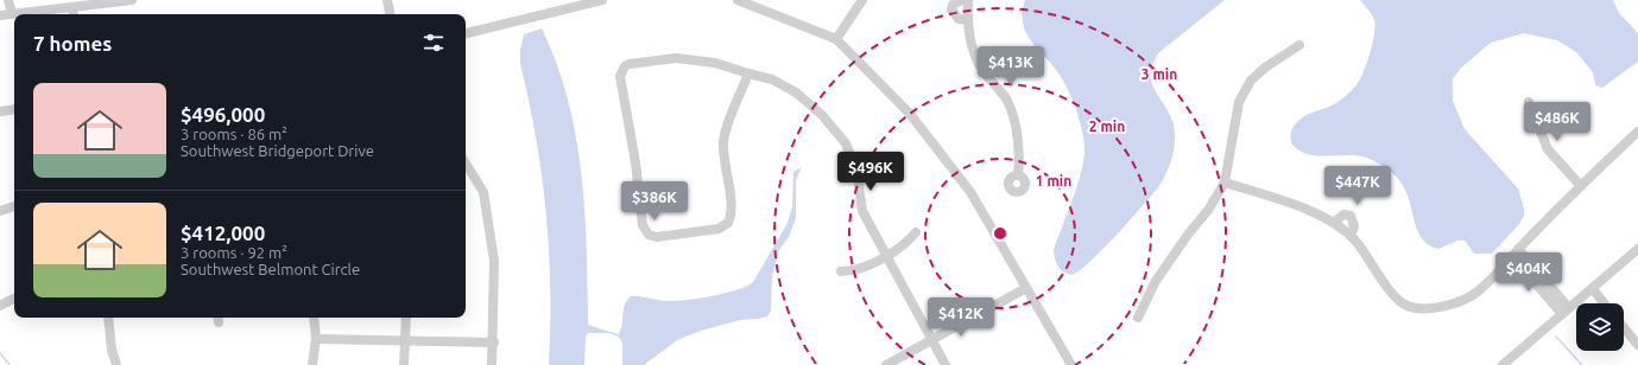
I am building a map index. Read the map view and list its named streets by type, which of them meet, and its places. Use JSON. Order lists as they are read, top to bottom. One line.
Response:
{"page":{"heading":"7 homes","price":["$413K","$486K","$496K","$447K","$386K","$404K","$412K"],"list":[{"name":"$496,000","note":"3 rooms · 86 m² · Southwest Bridgeport Drive"},{"name":"$412,000","note":"3 rooms · 92 m² · Southwest Belmont Circle"}]},"rings":["3 min","2 min","1 min"]}
